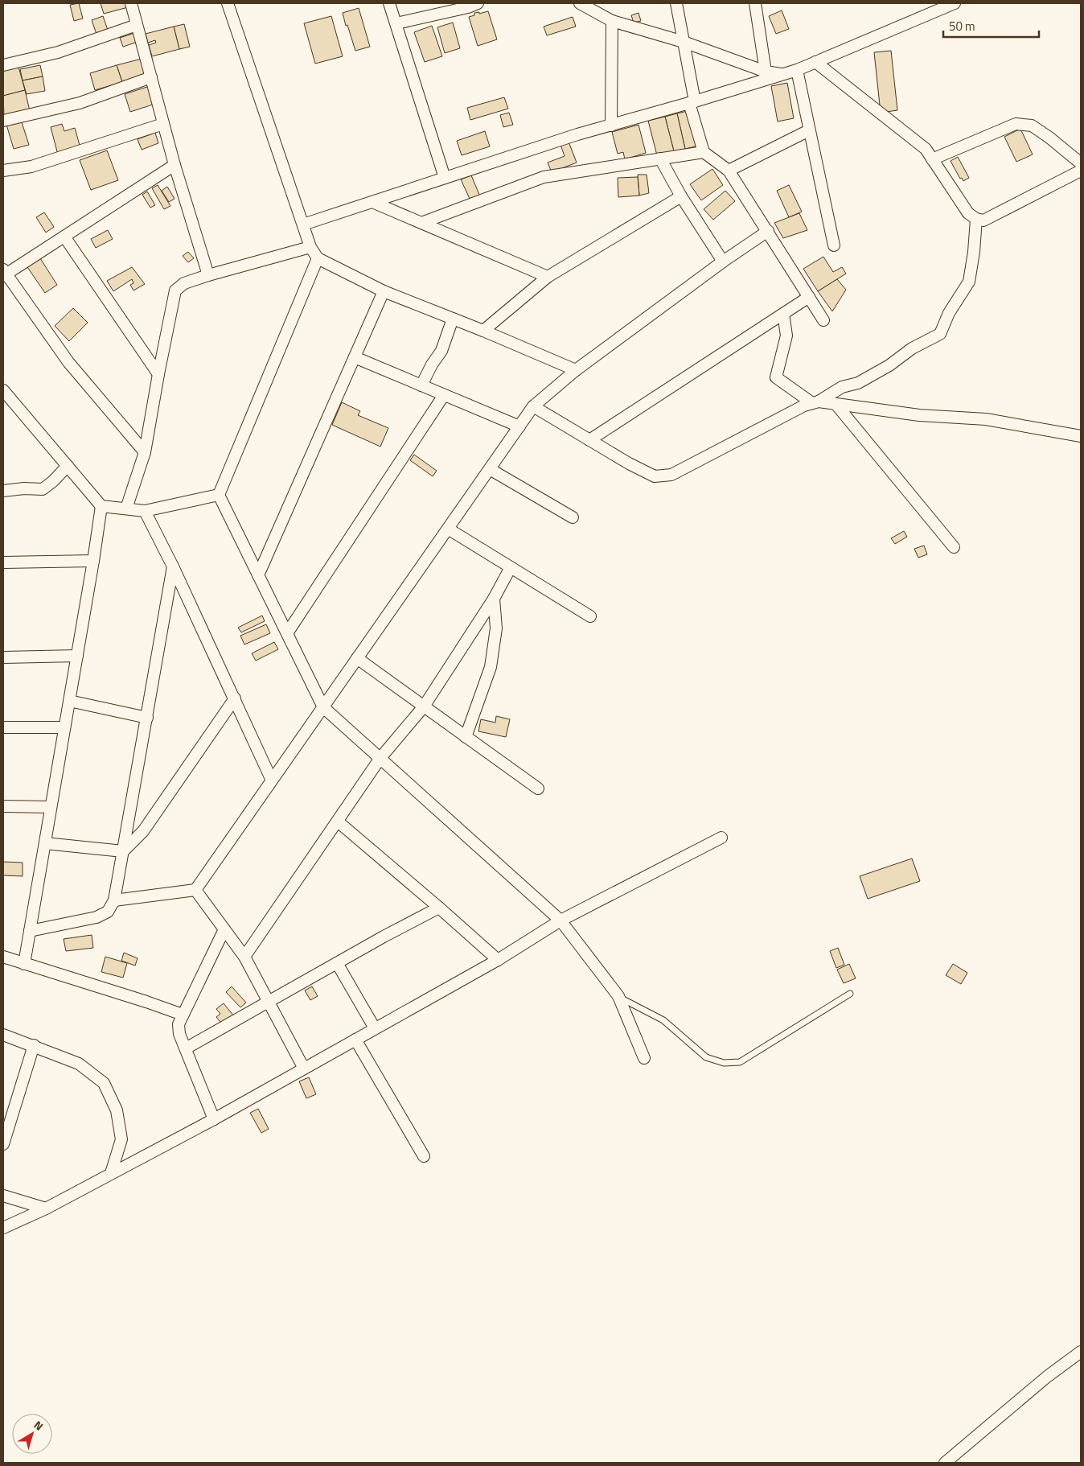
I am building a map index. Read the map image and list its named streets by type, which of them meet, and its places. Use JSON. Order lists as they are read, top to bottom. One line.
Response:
{"scale_bar":"50 m","north":"top right"}
